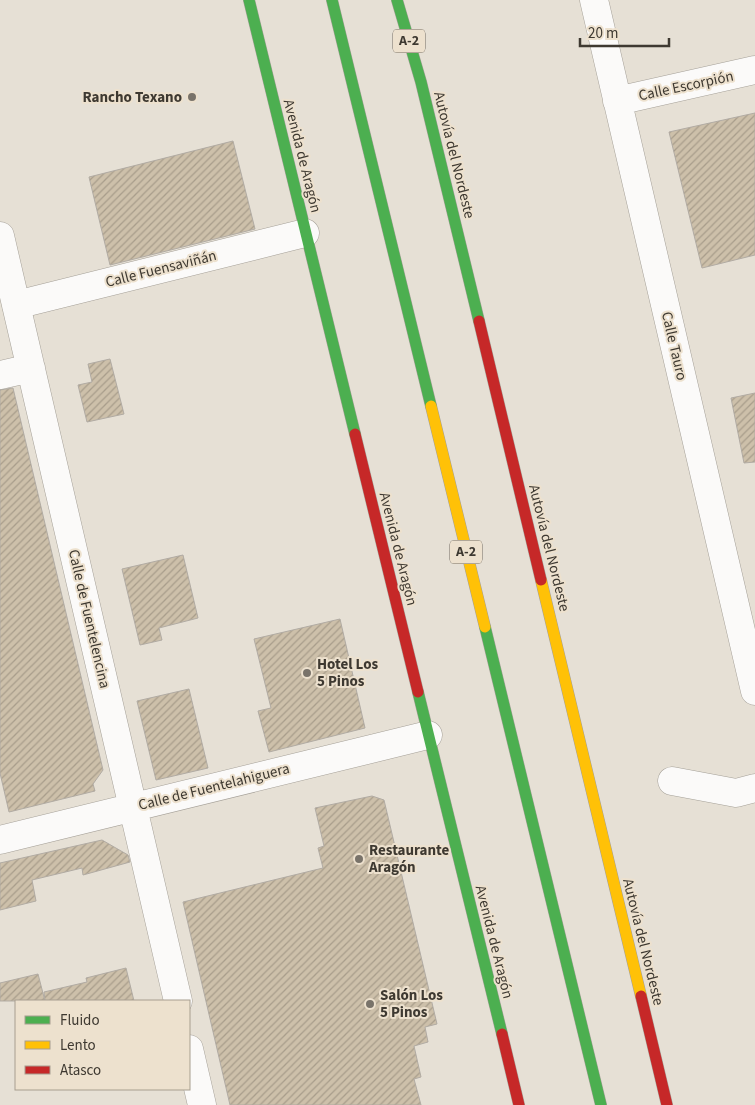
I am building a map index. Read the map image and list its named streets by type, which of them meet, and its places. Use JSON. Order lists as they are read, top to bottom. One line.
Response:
{"streets":{"main road":["A-2","Autovía del Nordeste","Avenida de Aragón"],"street":["Calle Escorpión","Calle Fuensaviñán","Calle Tauro","Calle de Fuentelencina","Calle de Fuentelahiguera"]},"crossings":[["Calle Escorpión","Calle Tauro"],["Avenida de Aragón","Calle Fuensaviñán"],["Avenida de Aragón","Calle de Fuentelahiguera"],["Calle Fuensaviñán","Calle de Fuentelencina"],["Calle de Fuentelencina","Calle de Fuentelahiguera"]],"places":["Rancho Texano","Hotel Los 5 Pinos","Restaurante Aragón","Salón Los 5 Pinos"],"legend":["Fluido","Lento","Atasco"],"scale_bar":"20 m"}
